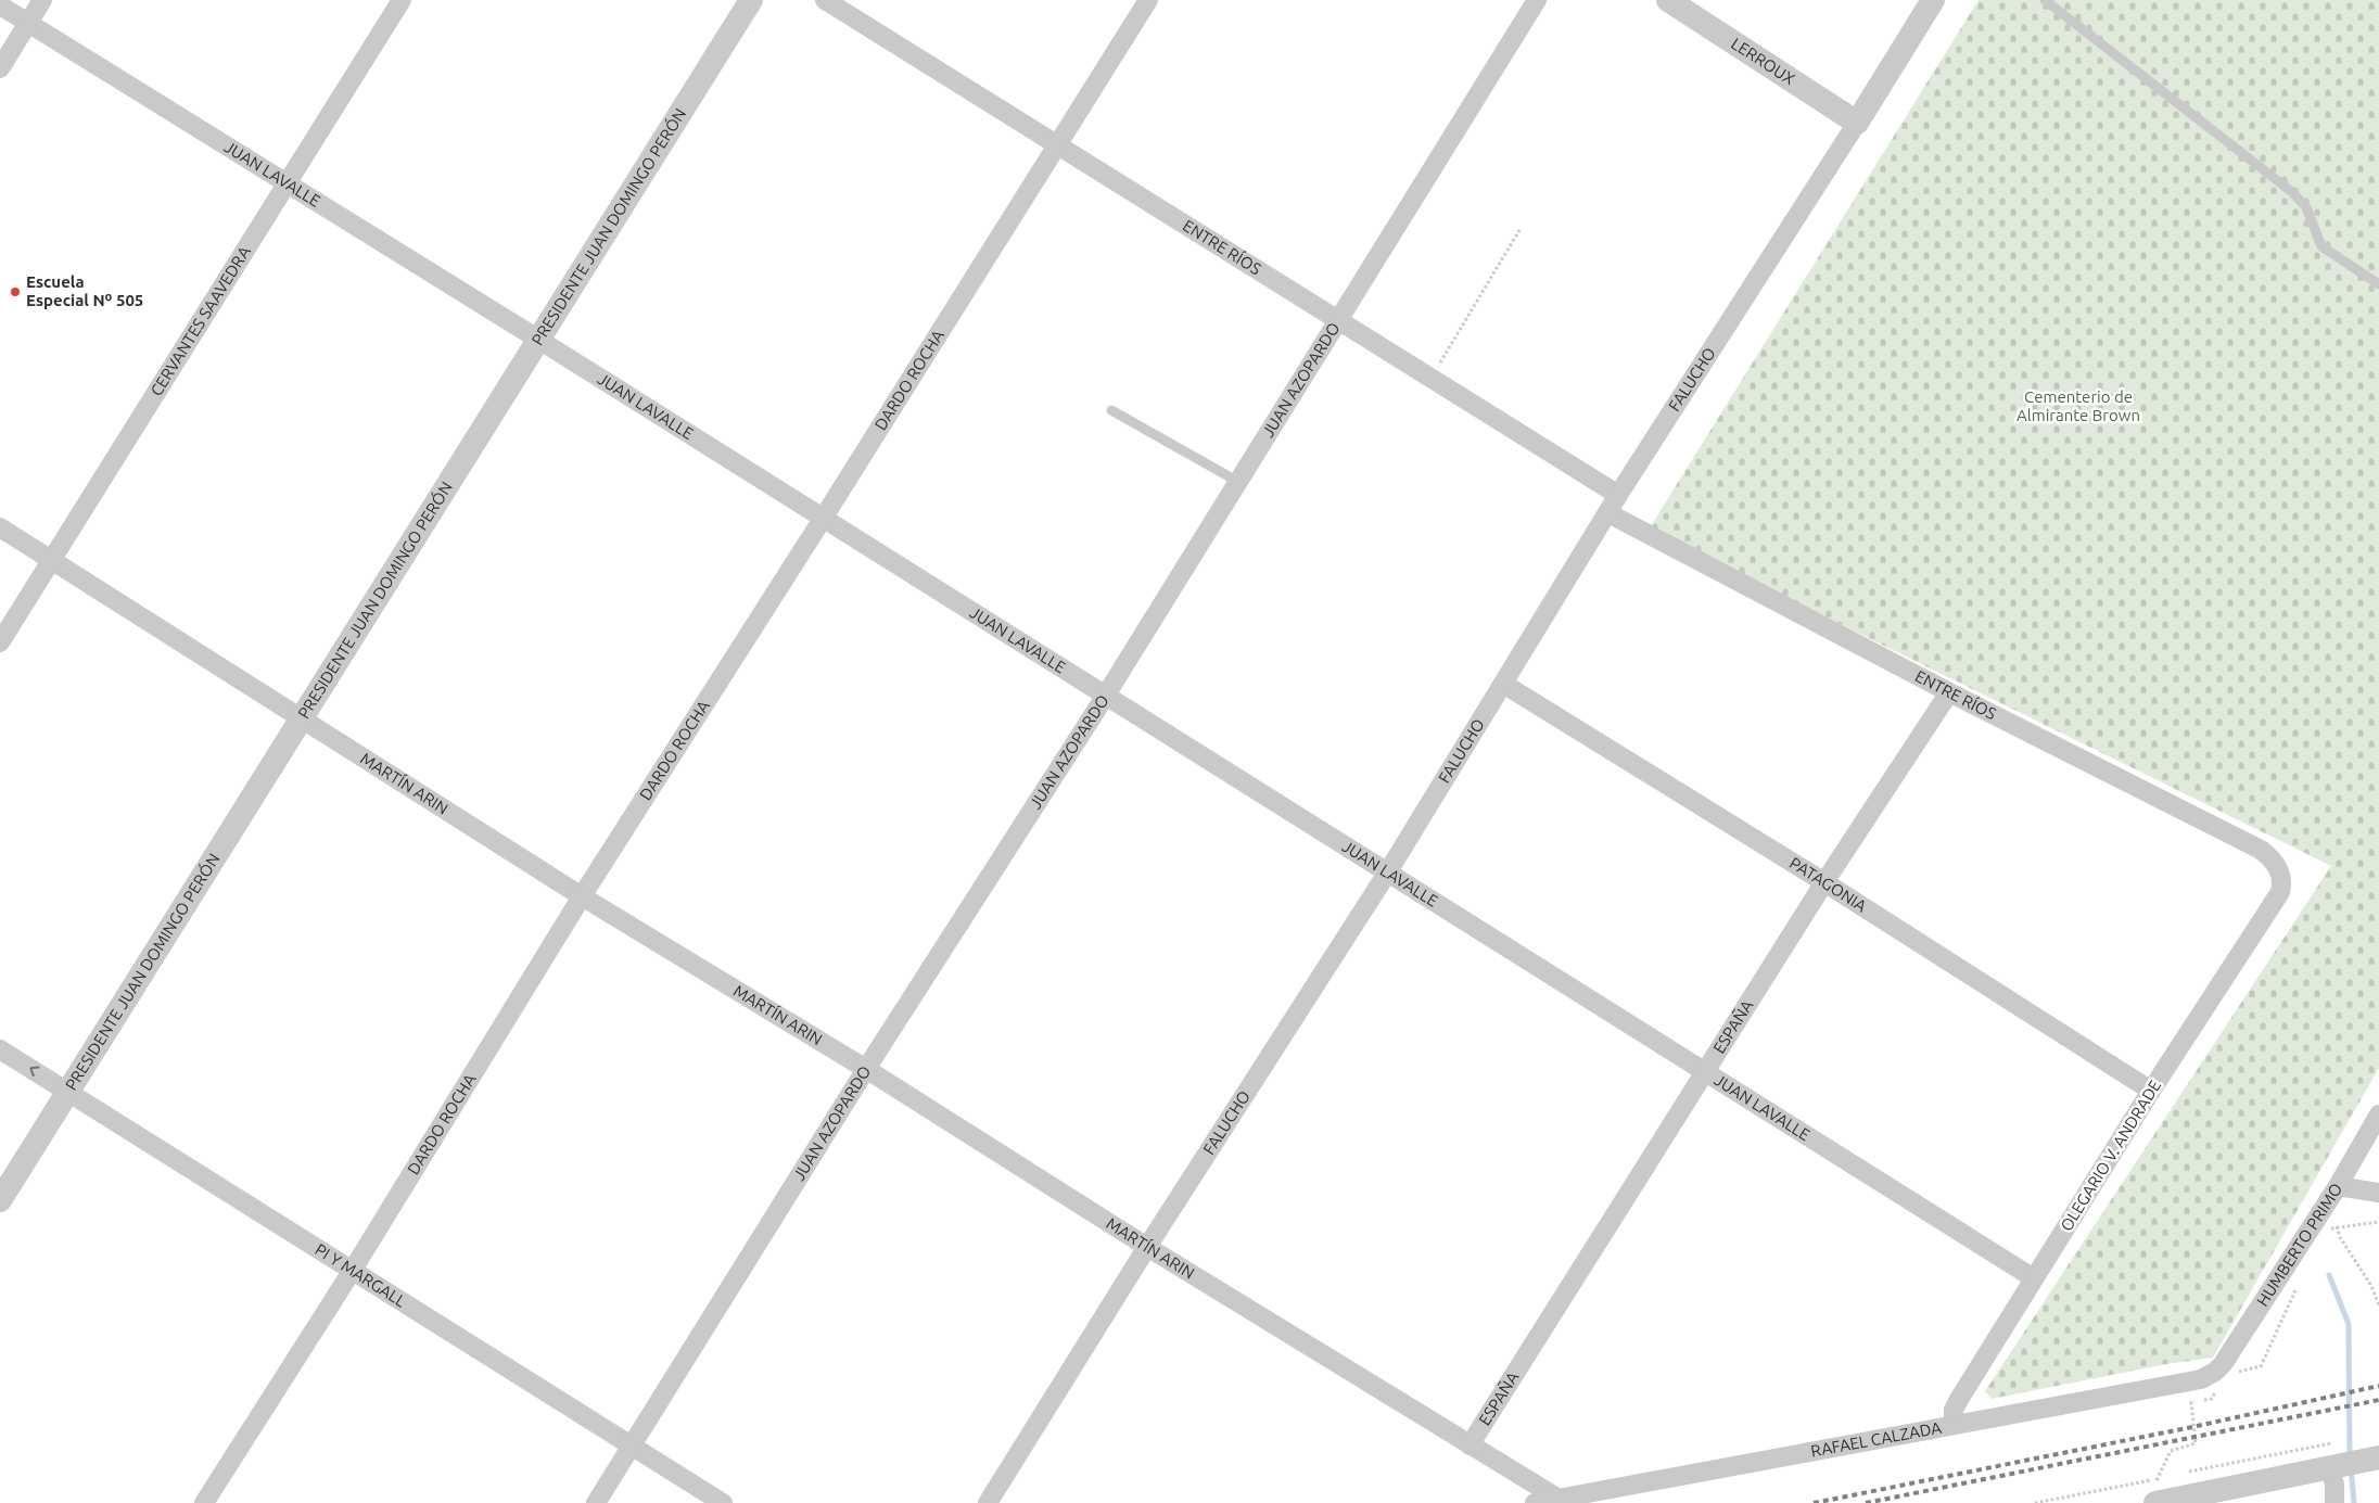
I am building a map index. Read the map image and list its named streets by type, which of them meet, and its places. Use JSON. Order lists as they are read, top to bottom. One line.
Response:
{"streets":{"street":["LERROUX","JUAN LAVALLE","PRESIDENTE JUAN DOMINGO PERÓN","ENTRE RÍOS","CERVANTES SAAVEDRA","FALUCHO","DARDO ROCHA","JUAN AZOPARDO","MARTÍN ARIN","PATAGONIA","ESPAÑA","OLEGARIO V. ANDRADE","HUMBERTO PRIMO","PI Y MARGALL","RAFAEL CALZADA"]},"crossings":[["LERROUX","FALUCHO"],["JUAN LAVALLE","PRESIDENTE JUAN DOMINGO PERÓN"],["JUAN LAVALLE","CERVANTES SAAVEDRA"],["JUAN LAVALLE","FALUCHO"],["JUAN LAVALLE","DARDO ROCHA"],["JUAN LAVALLE","JUAN AZOPARDO"],["JUAN LAVALLE","ESPAÑA"],["JUAN LAVALLE","OLEGARIO V. ANDRADE"],["PRESIDENTE JUAN DOMINGO PERÓN","MARTÍN ARIN"],["PRESIDENTE JUAN DOMINGO PERÓN","PI Y MARGALL"],["ENTRE RÍOS","FALUCHO"],["ENTRE RÍOS","DARDO ROCHA"],["ENTRE RÍOS","JUAN AZOPARDO"],["ENTRE RÍOS","ESPAÑA"],["ENTRE RÍOS","OLEGARIO V. ANDRADE"],["CERVANTES SAAVEDRA","MARTÍN ARIN"],["FALUCHO","MARTÍN ARIN"],["FALUCHO","PATAGONIA"],["DARDO ROCHA","MARTÍN ARIN"],["DARDO ROCHA","PI Y MARGALL"],["JUAN AZOPARDO","MARTÍN ARIN"],["JUAN AZOPARDO","PI Y MARGALL"],["MARTÍN ARIN","ESPAÑA"],["MARTÍN ARIN","RAFAEL CALZADA"],["PATAGONIA","ESPAÑA"],["PATAGONIA","OLEGARIO V. ANDRADE"],["OLEGARIO V. ANDRADE","RAFAEL CALZADA"],["HUMBERTO PRIMO","RAFAEL CALZADA"]],"parks":["Cementerio de Almirante Brown"],"places":["Escuela Especial Nº 505"]}
